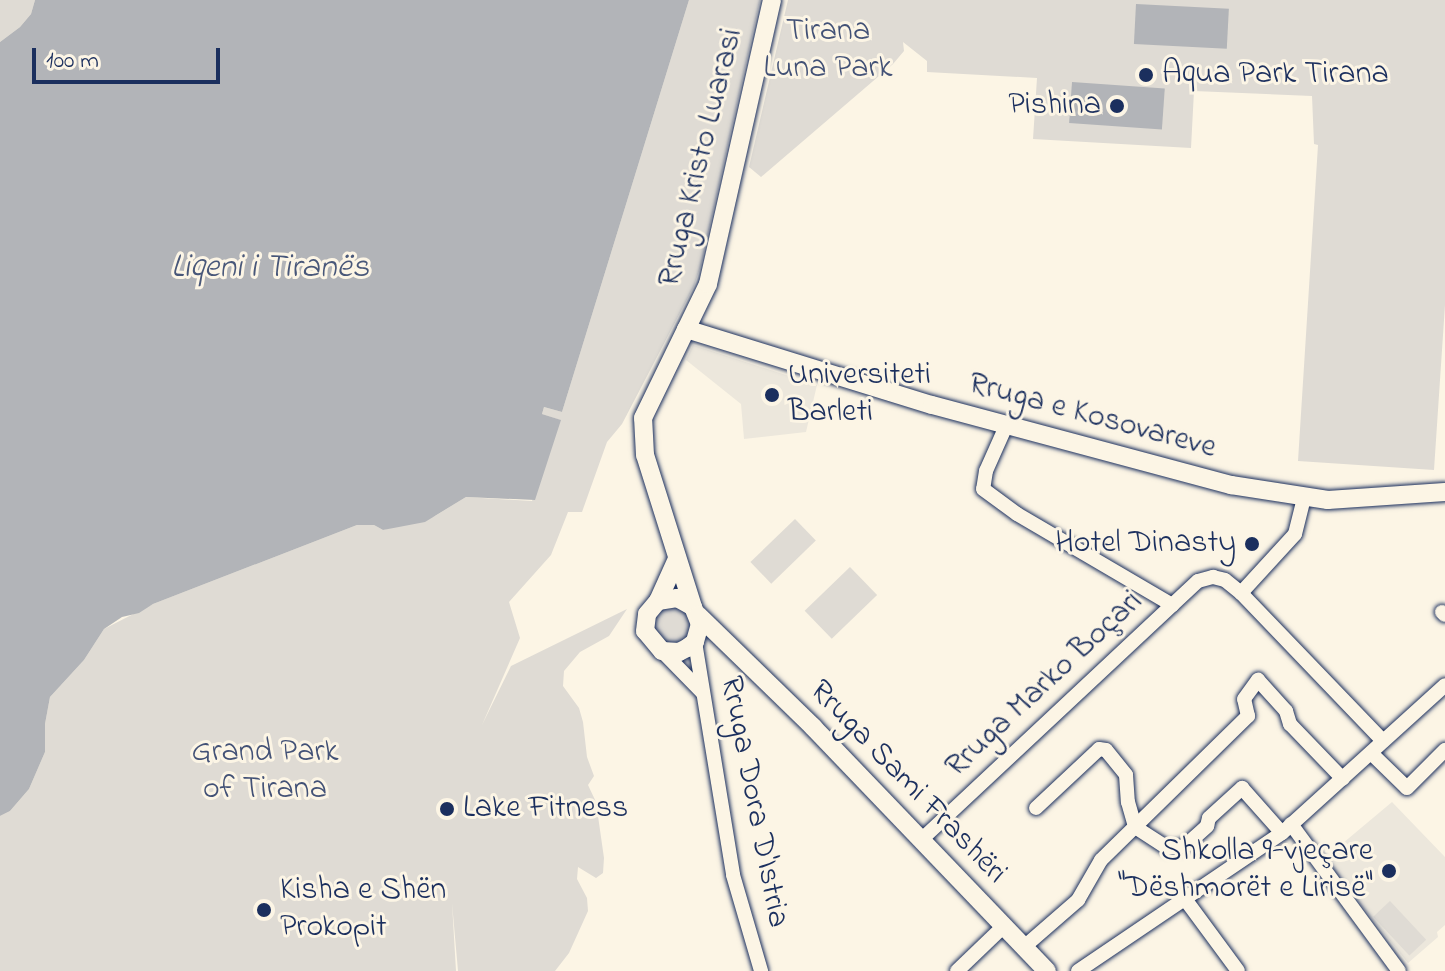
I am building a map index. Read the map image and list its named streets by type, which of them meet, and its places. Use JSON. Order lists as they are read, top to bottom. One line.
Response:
{"streets":{"main road":["Rruga Kristo Luarasi","Rruga e Kosovareve","Rruga Sami Frashëri"],"street":["Rruga Marko Boçari","Rruga Dora D'Istria"]},"crossings":[["Rruga Kristo Luarasi","Rruga e Kosovareve"],["Rruga Kristo Luarasi","Rruga Sami Frashëri"],["Rruga Kristo Luarasi","Rruga Dora D'Istria"],["Rruga Marko Boçari","Rruga Sami Frashëri"],["Rruga Sami Frashëri","Rruga Dora D'Istria"]],"water":["Liqeni i Tiranës"],"parks":["Tirana Luna Park","Grand Park of Tirana"],"places":["Aqua Park Tirana","Pishina","Universiteti Barleti","Hotel Dinasty","Lake Fitness","Shkolla 9-vjeçare \"Dëshmorët e Lirisë\"","Kisha e Shën Prokopit"],"scale_bar":"100 m"}
